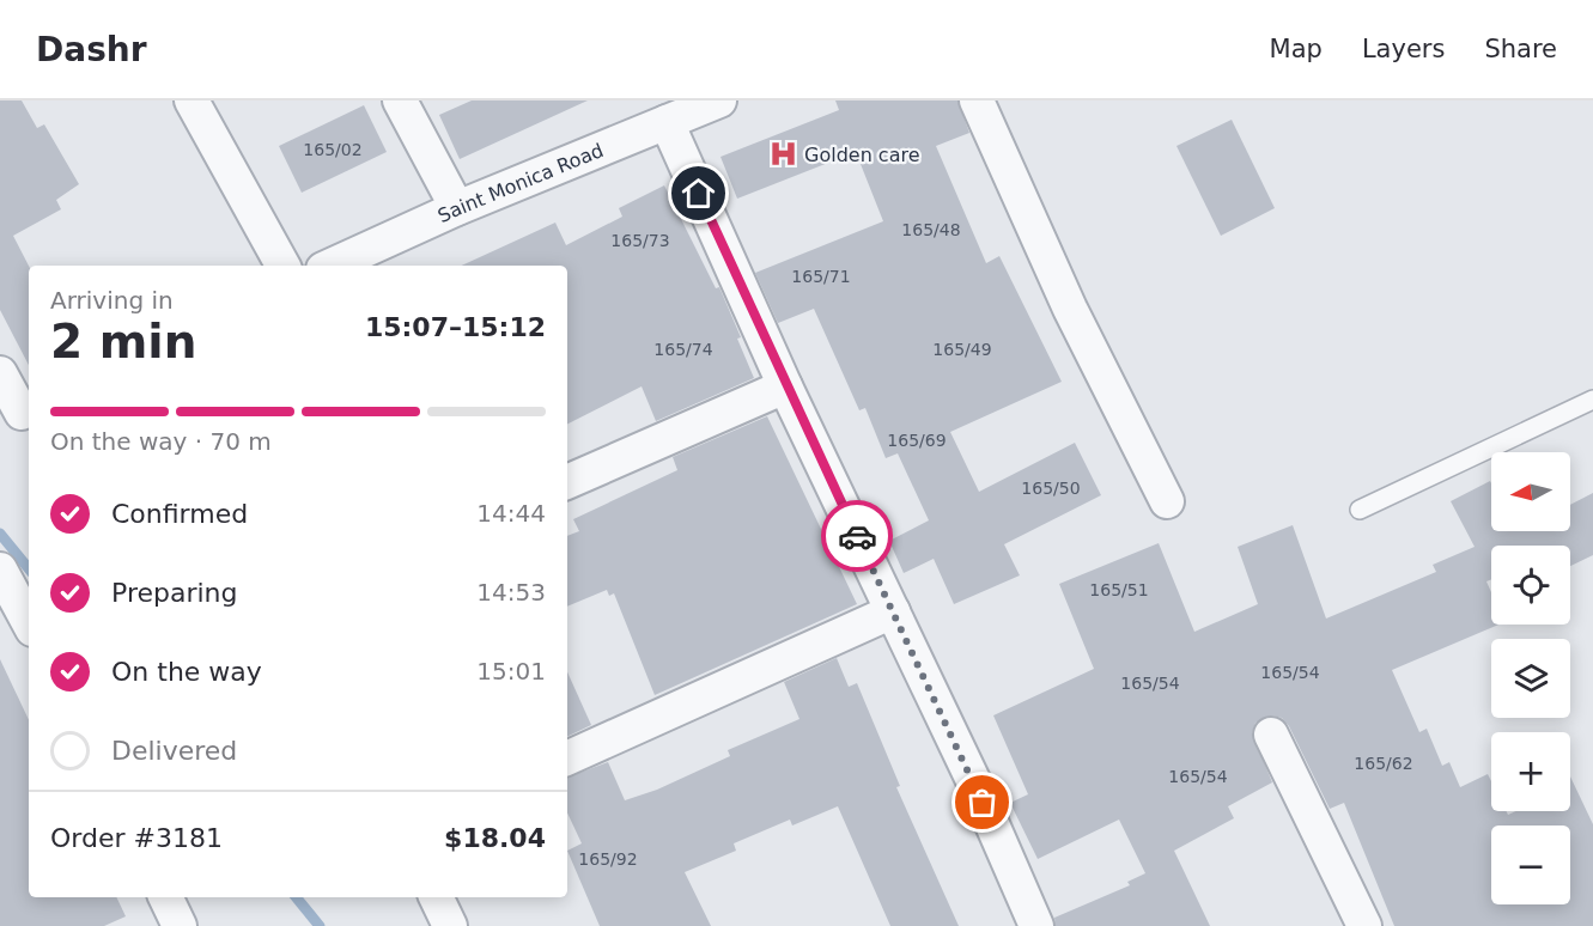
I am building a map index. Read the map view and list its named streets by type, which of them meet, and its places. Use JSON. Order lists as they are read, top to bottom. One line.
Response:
{"streets":{"street":["Saint Monica Road"]},"places":{"hospital":["Golden care"]},"house_numbers":["165/02","165/48","165/73","165/71","165/74","165/49","165/69","165/50","165/51","165/54","165/54","165/62","165/54","165/92"],"north":"left","page":{"header":"Dashr","nav":["Map","Layers","Share"],"heading":["2 min","Arriving in","15:07–15:12"],"panel":["Order #3181","$18.04"],"bar":"On the way · 70 m","map_buttons":["+","−"],"list":[["Confirmed","14:44"],["Preparing","14:53"],["On the way","15:01"],"Delivered"]}}
